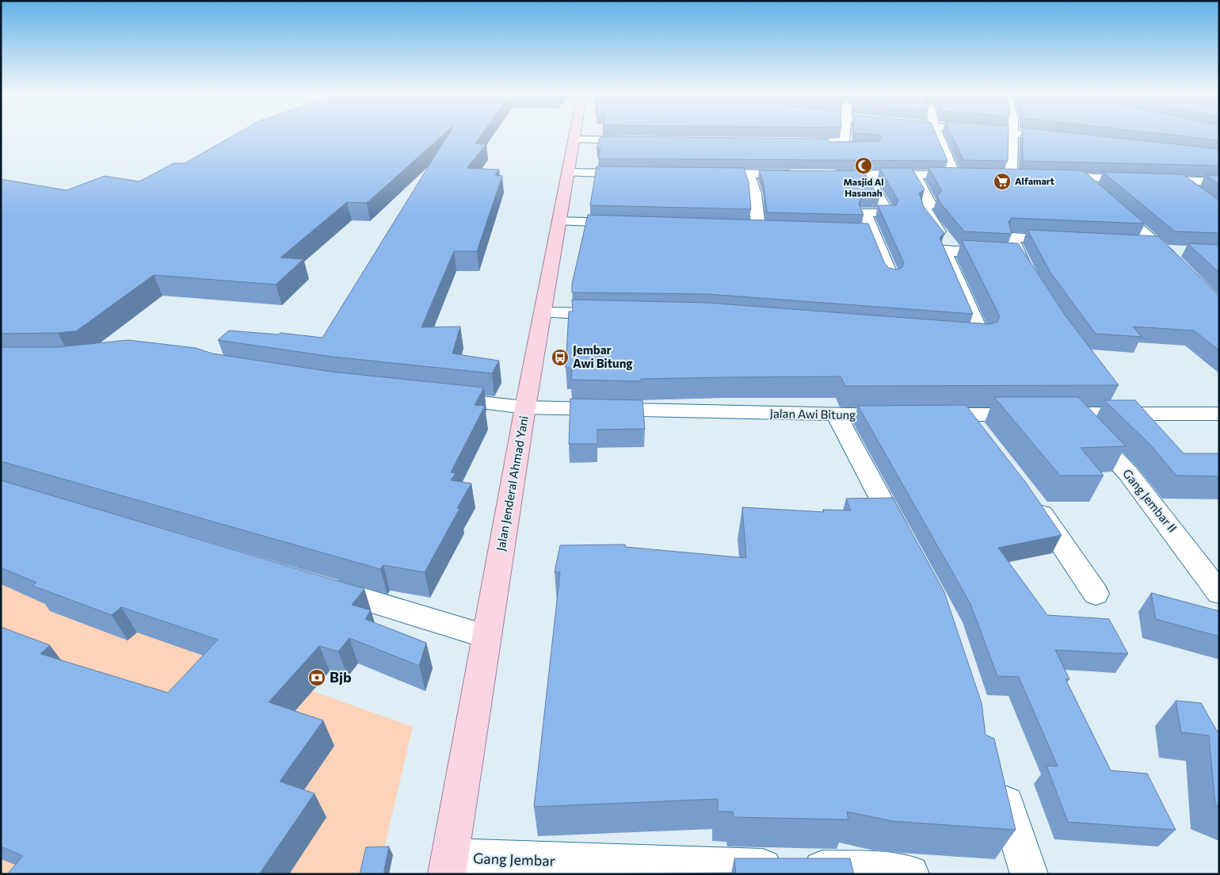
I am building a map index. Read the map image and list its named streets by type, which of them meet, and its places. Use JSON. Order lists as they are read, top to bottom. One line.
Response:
{"streets":{"main road":["Jalan Jenderal Ahmad Yani"],"street":["Jalan Awi Bitung","Gang Jembar II","Gang Jembar"]},"crossings":[["Jalan Awi Bitung","Jalan Jenderal Ahmad Yani"],["Jalan Jenderal Ahmad Yani","Gang Jembar"]],"places":{"mosque":["Masjid Al Hasanah"],"supermarket":["Alfamart"],"bus stop":["Jembar Awi Bitung"],"bank":["Bjb"]}}
